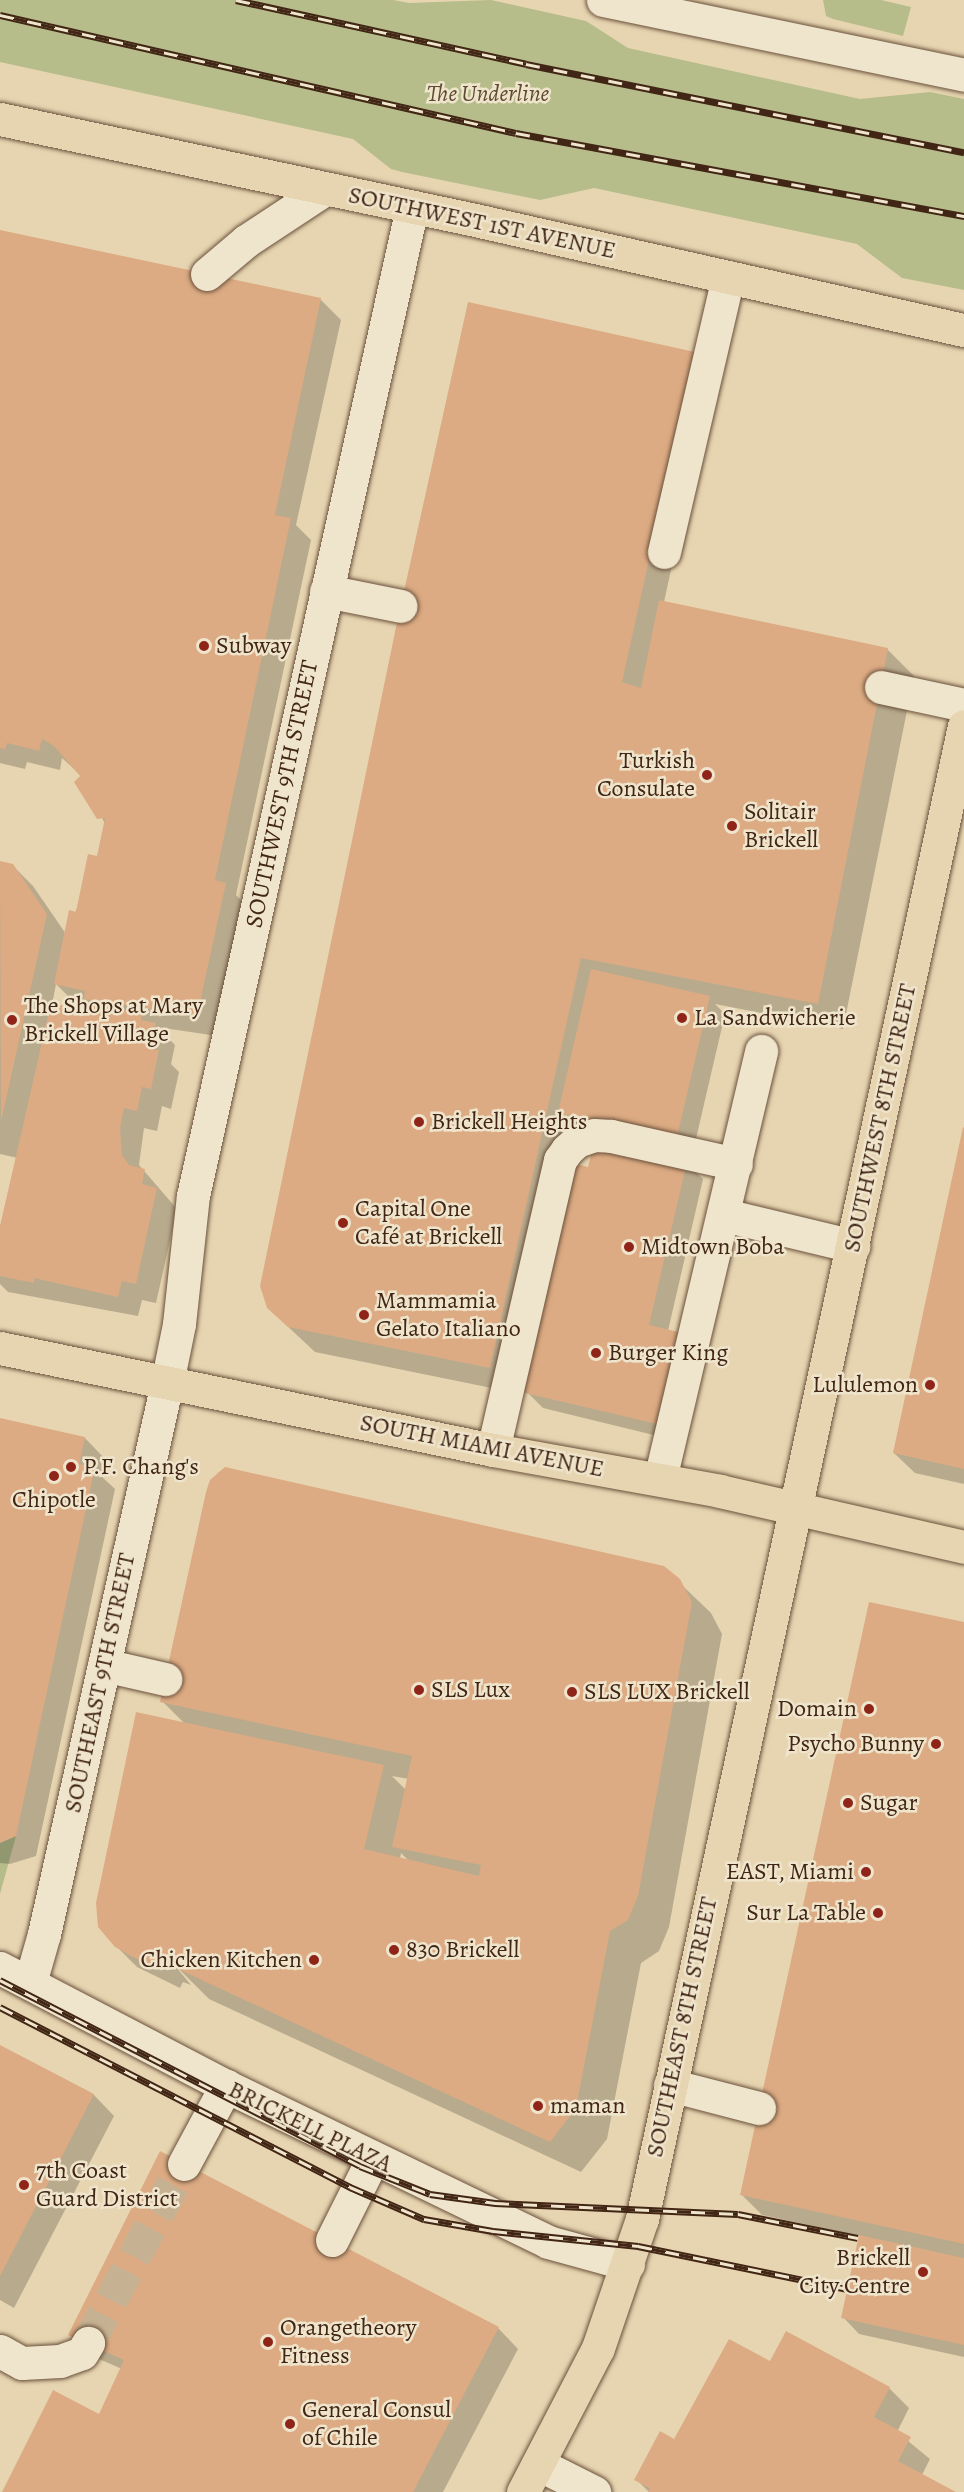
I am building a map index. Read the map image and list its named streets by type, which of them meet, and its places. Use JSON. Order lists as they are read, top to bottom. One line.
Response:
{"streets":{"main road":["SOUTHWEST 1ST AVENUE","SOUTHWEST 8TH STREET","SOUTH MIAMI AVENUE","SOUTHEAST 8TH STREET"],"street":["SOUTHWEST 9TH STREET","SOUTHEAST 9TH STREET","BRICKELL PLAZA"]},"crossings":[["SOUTHWEST 1ST AVENUE","SOUTHWEST 9TH STREET"],["SOUTHWEST 9TH STREET","SOUTH MIAMI AVENUE"],["SOUTHWEST 9TH STREET","SOUTHEAST 9TH STREET"],["SOUTHWEST 8TH STREET","SOUTH MIAMI AVENUE"],["SOUTHWEST 8TH STREET","SOUTHEAST 8TH STREET"],["SOUTH MIAMI AVENUE","SOUTHEAST 9TH STREET"],["SOUTH MIAMI AVENUE","SOUTHEAST 8TH STREET"],["SOUTHEAST 9TH STREET","BRICKELL PLAZA"],["SOUTHEAST 8TH STREET","BRICKELL PLAZA"]],"parks":["The Underline"],"places":["Subway","Turkish Consulate","Solitair Brickell","La Sandwicherie","The Shops at Mary Brickell Village","Brickell Heights","Capital One Café at Brickell","Midtown Boba","Mammamia Gelato Italiano","Burger King","Lululemon","P.F. Chang's","Chipotle","SLS Lux","SLS LUX Brickell","Domain","Psycho Bunny","Sugar","EAST, Miami","Sur La Table","830 Brickell","Chicken Kitchen","maman","7th Coast Guard District","Brickell City Centre","Orangetheory Fitness","General Consul of Chile"]}
